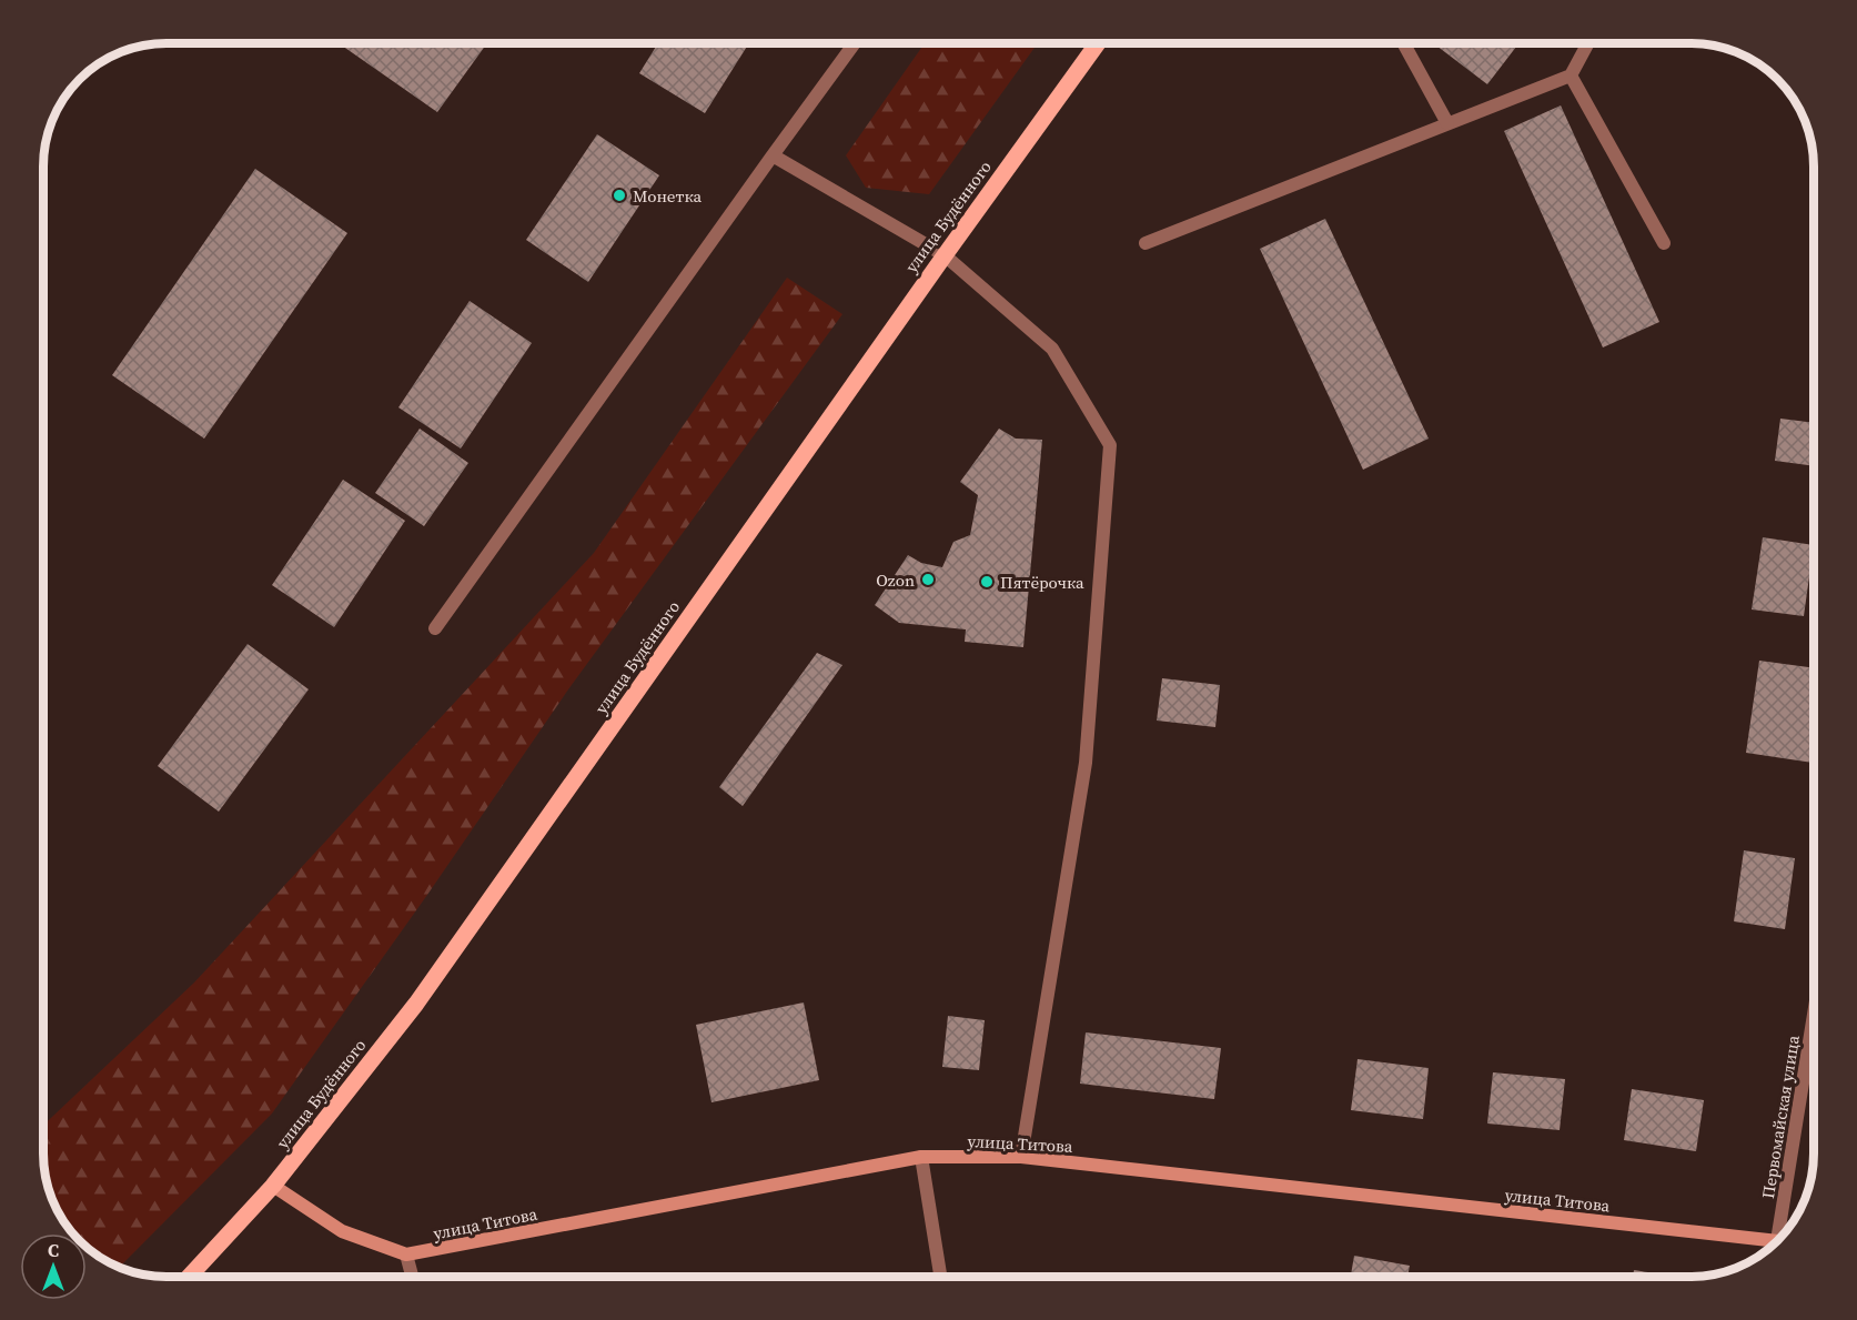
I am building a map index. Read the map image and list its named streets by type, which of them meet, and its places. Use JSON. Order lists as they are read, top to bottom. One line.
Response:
{"streets":{"main road":["улица Будённого"],"street":["Первомайская улица","улица Титова"]},"places":["Монетка","Ozon","Пятёрочка"],"north":"top"}
